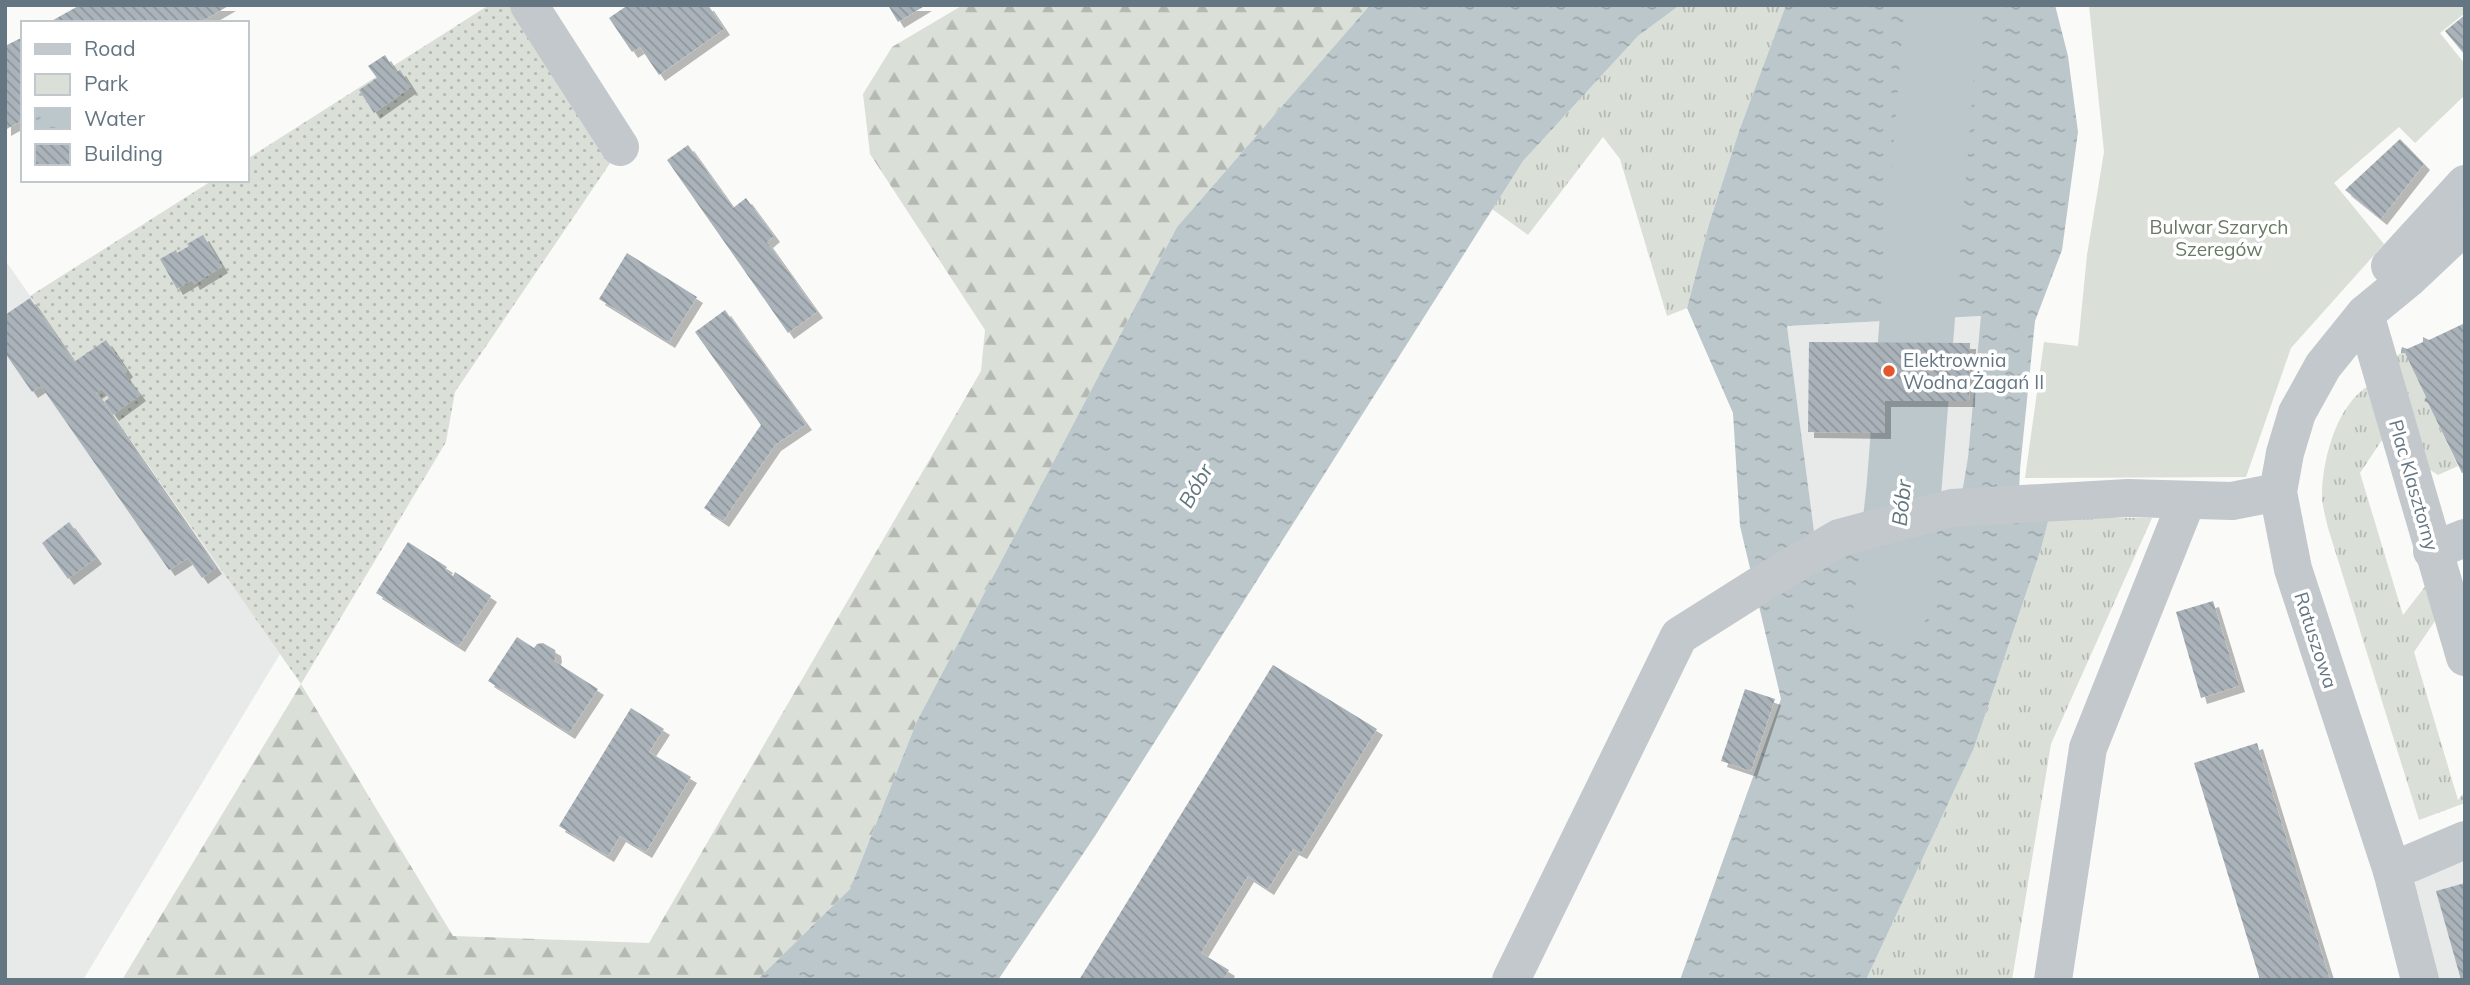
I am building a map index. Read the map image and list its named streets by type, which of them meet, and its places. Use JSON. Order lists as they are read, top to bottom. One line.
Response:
{"streets":{"street":["Plac Klasztorny","Ratuszowa"]},"crossings":[["Plac Klasztorny","Ratuszowa"]],"water":["Bóbr"],"parks":["Bulwar Szarych Szeregów"],"places":["Elektrownia Wodna Żagań II"],"legend":["Road","Park","Water","Building"]}
